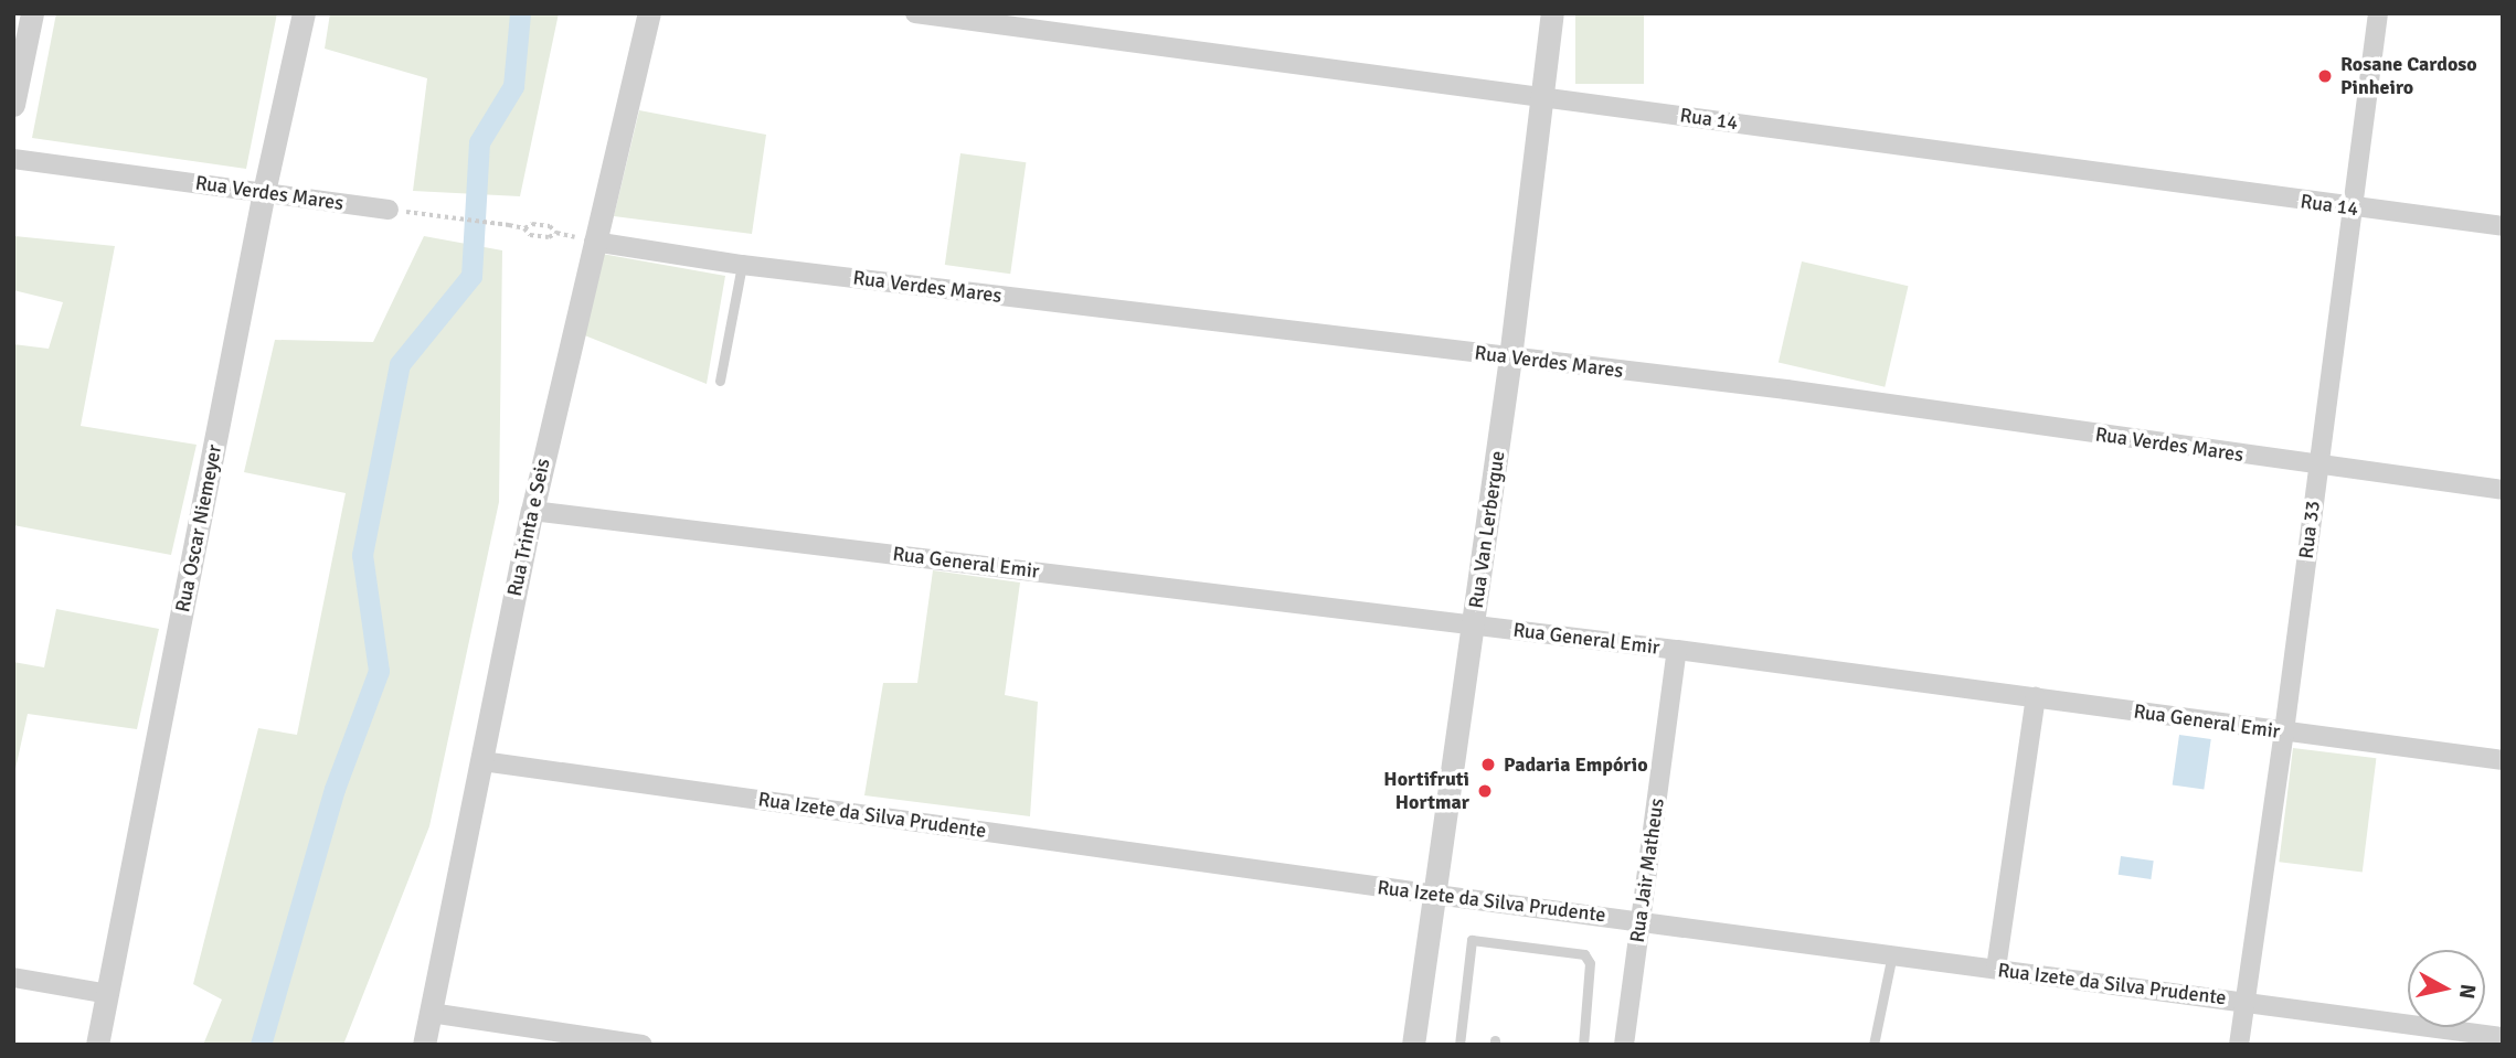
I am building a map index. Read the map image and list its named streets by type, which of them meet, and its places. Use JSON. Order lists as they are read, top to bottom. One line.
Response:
{"streets":{"street":["Rua 14","Rua Verdes Mares","Rua Trinta e Seis","Rua Oscar Niemeyer","Rua Van Lerbergue","Rua 33","Rua General Emir","Rua Izete da Silva Prudente","Rua Jair Matheus"]},"crossings":[["Rua 14","Rua Van Lerbergue"],["Rua 14","Rua 33"],["Rua Verdes Mares","Rua Trinta e Seis"],["Rua Verdes Mares","Rua Oscar Niemeyer"],["Rua Verdes Mares","Rua Van Lerbergue"],["Rua Verdes Mares","Rua 33"],["Rua Trinta e Seis","Rua General Emir"],["Rua Trinta e Seis","Rua Izete da Silva Prudente"],["Rua Van Lerbergue","Rua General Emir"],["Rua Van Lerbergue","Rua Izete da Silva Prudente"],["Rua 33","Rua General Emir"],["Rua 33","Rua Izete da Silva Prudente"],["Rua General Emir","Rua Jair Matheus"],["Rua Izete da Silva Prudente","Rua Jair Matheus"]],"places":["Rosane Cardoso Pinheiro","Padaria Empório","Hortifruti Hortmar"],"north":"right"}
